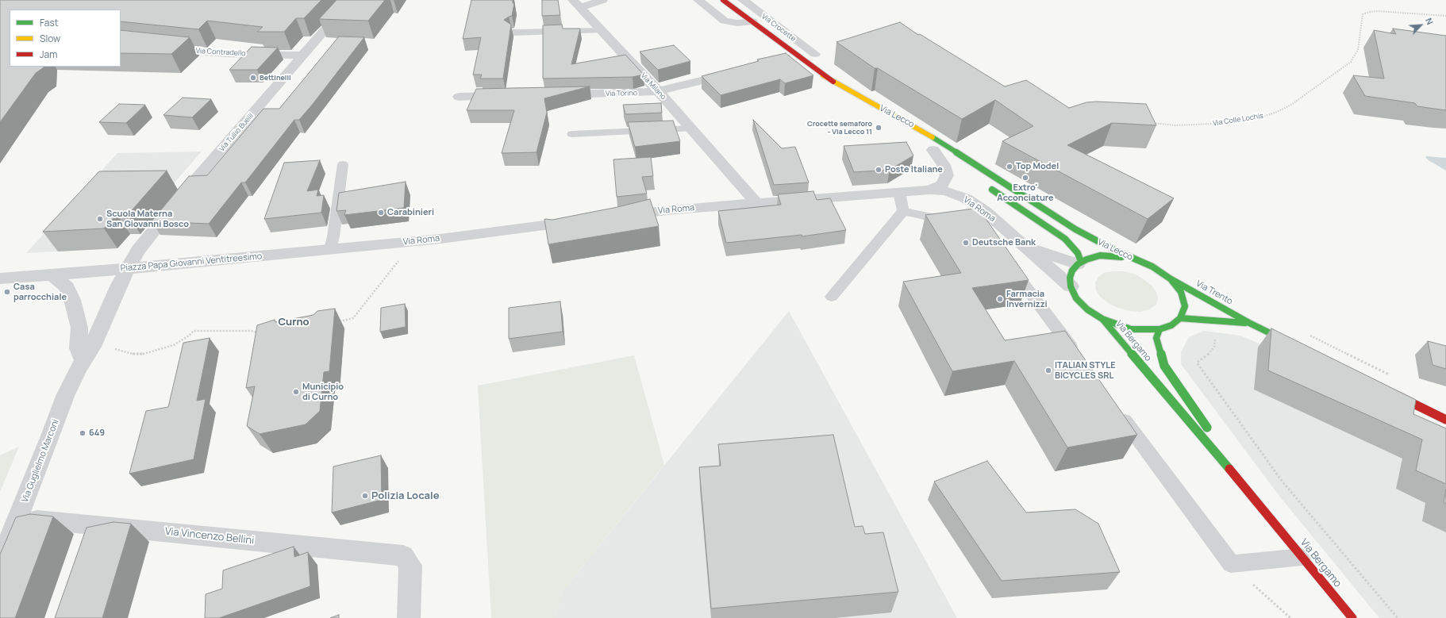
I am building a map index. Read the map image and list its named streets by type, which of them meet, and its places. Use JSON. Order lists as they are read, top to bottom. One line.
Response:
{"streets":{"main road":["Via Lecco","Via Roma","Via Trento","Via Bergamo"],"street":["Via Crocette","Via Contradello","Via Milano","Via Torino","Via Tullio Buelli","Piazza Papa Giovanni Ventitreesimo","Via Guglielmo Marconi","Via Vincenzo Bellini"],"path":["Via Colle Lochis"]},"crossings":[["Via Contradello","Via Tullio Buelli"],["Via Milano","Via Torino"],["Via Milano","Via Roma"],["Via Lecco","Via Roma"],["Via Lecco","Via Trento"],["Via Lecco","Via Bergamo"],["Via Tullio Buelli","Piazza Papa Giovanni Ventitreesimo"],["Via Tullio Buelli","Via Guglielmo Marconi"],["Via Roma","Piazza Papa Giovanni Ventitreesimo"],["Via Roma","Via Trento"],["Via Roma","Via Bergamo"],["Piazza Papa Giovanni Ventitreesimo","Via Guglielmo Marconi"],["Via Trento","Via Bergamo"],["Via Guglielmo Marconi","Via Vincenzo Bellini"]],"districts":["Curno"],"places":["Bettinelli","Crocette semaforo - Via Lecco 11","Top Model","Poste Italiane","Extro' Acconciature","Carabinieri","Scuola Materna San Giovanni Bosco","Deutsche Bank","Casa parrocchiale","Farmacia Invernizzi","ITALIAN STYLE BICYCLES SRL","Municipio di Curno","649","Polizia Locale"],"legend":["Fast","Slow","Jam"],"north":"top right"}
